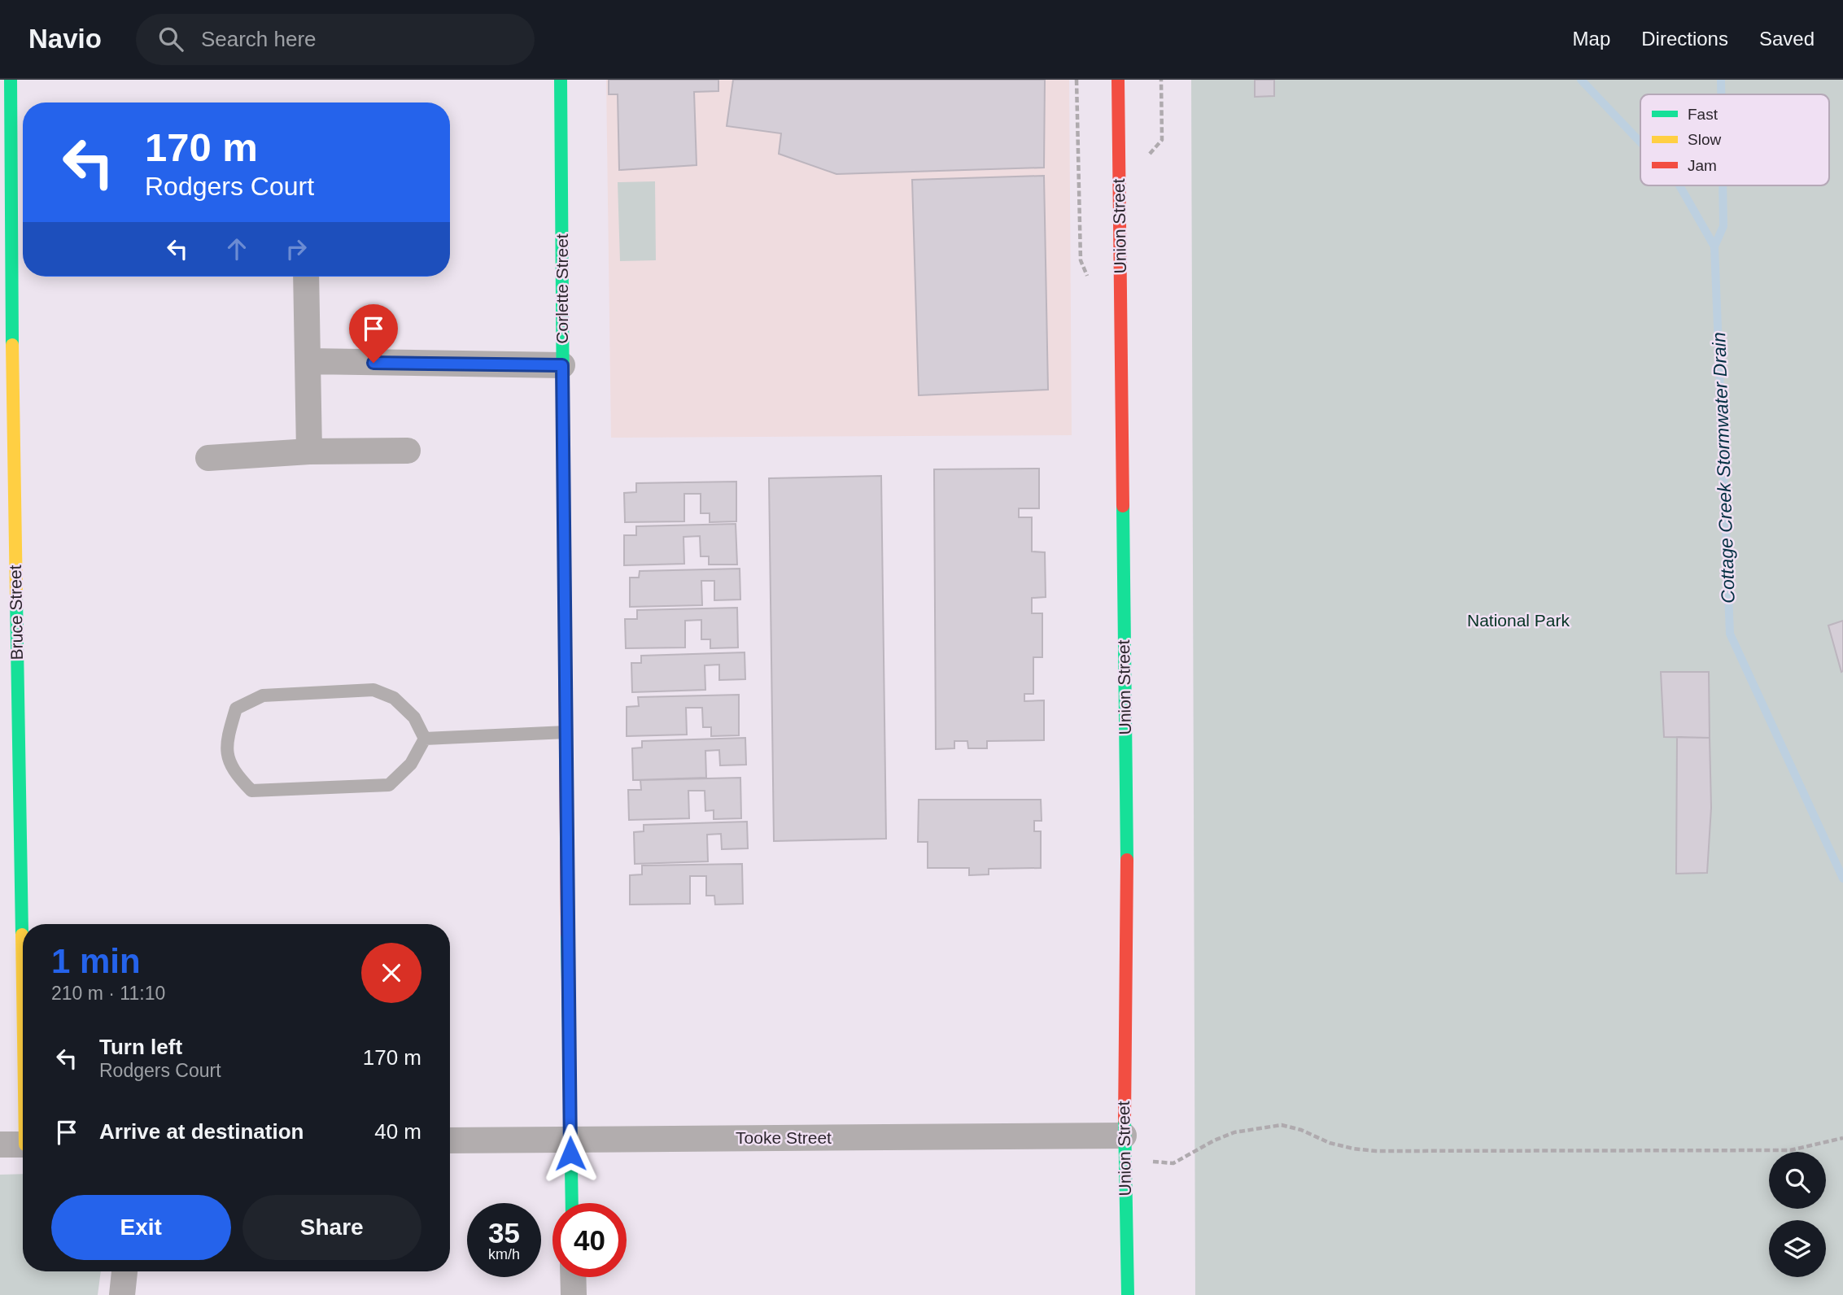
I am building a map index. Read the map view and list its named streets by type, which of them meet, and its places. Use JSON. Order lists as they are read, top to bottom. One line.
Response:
{"streets":{"street":["Union Street","Corlette Street","Bruce Street","Tooke Street"]},"crossings":[["Union Street","Tooke Street"],["Corlette Street","Tooke Street"]],"water":["Cottage Creek Stormwater Drain"],"parks":["National Park"],"legend":["Fast","Slow","Jam"],"page":{"header":"Navio","search":"Search here","nav":["Map","Directions","Saved"],"turn":["170 m","Rodgers Court"],"heading":["1 min","210 m · 11:10"],"list":[{"name":"Turn left","note":"Rodgers Court","value":"170 m"},{"name":"Arrive at destination","value":"40 m"}],"buttons":["Exit","Share"],"speed":"35 km/h","limit":"40"}}
